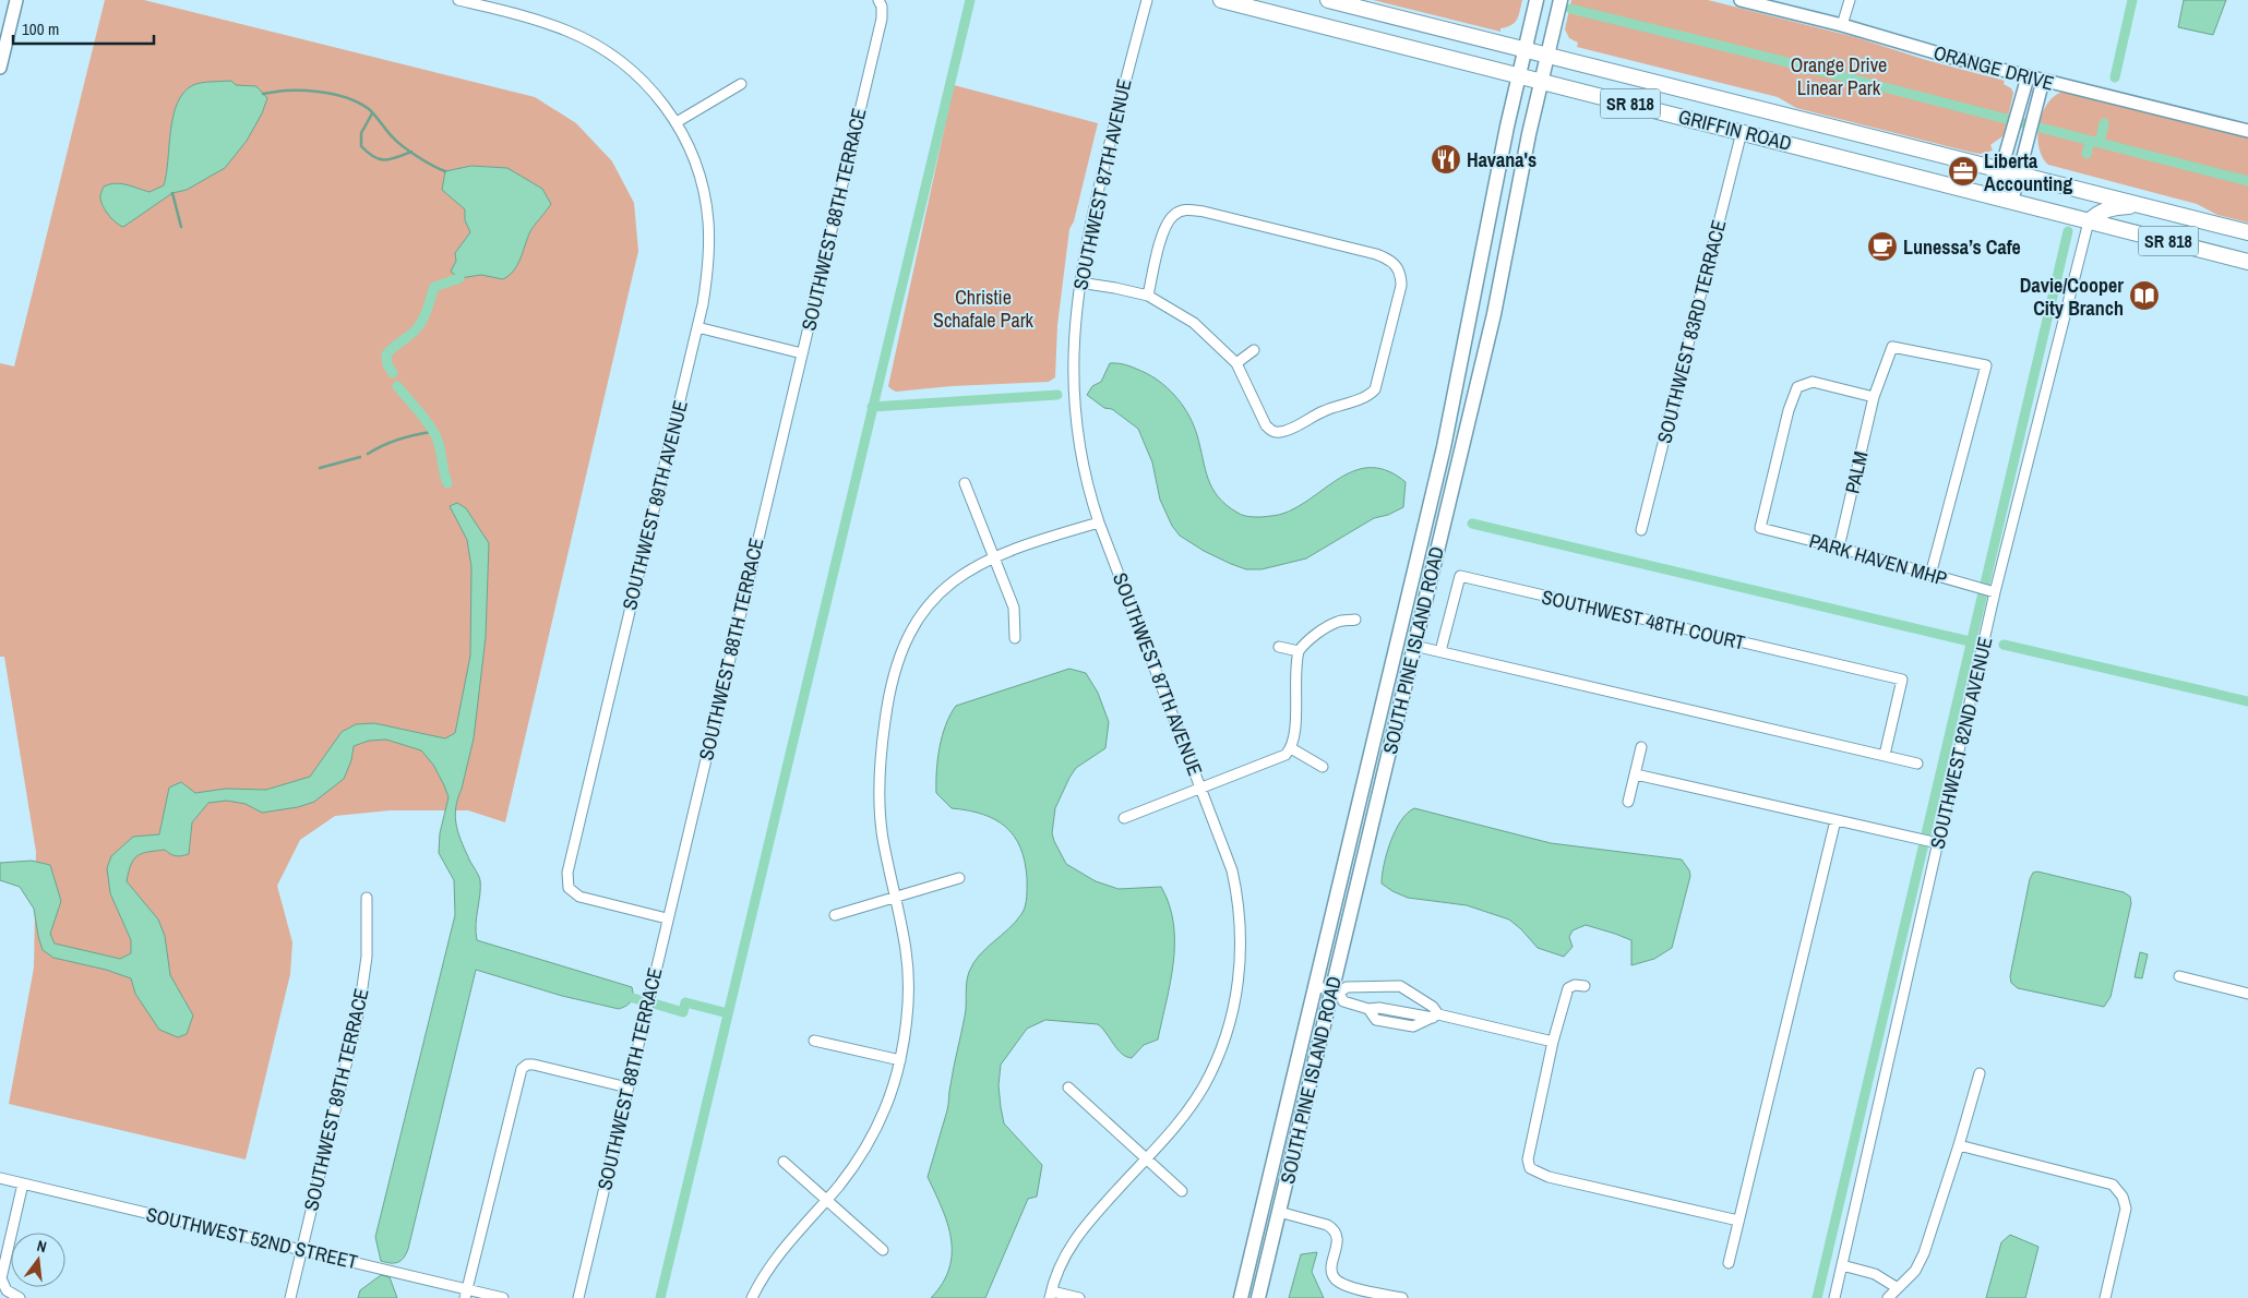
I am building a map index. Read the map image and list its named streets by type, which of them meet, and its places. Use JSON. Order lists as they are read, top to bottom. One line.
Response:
{"streets":{"main road":["SR 818","GRIFFIN ROAD","SOUTH PINE ISLAND ROAD"],"street":["ORANGE DRIVE","SOUTHWEST 87TH AVENUE","SOUTHWEST 88TH TERRACE","SOUTHWEST 83RD TERRACE","PALM","SOUTHWEST 89TH AVENUE","PARK HAVEN MHP","SOUTHWEST 48TH COURT","SOUTHWEST 82ND AVENUE","SOUTHWEST 89TH TERRACE","SOUTHWEST 52ND STREET"]},"crossings":[["GRIFFIN ROAD","SOUTHWEST 83RD TERRACE"],["GRIFFIN ROAD","SOUTH PINE ISLAND ROAD"],["GRIFFIN ROAD","SOUTHWEST 82ND AVENUE"],["SOUTHWEST 88TH TERRACE","SOUTHWEST 89TH AVENUE"],["PALM","PARK HAVEN MHP"],["PARK HAVEN MHP","SOUTHWEST 82ND AVENUE"],["SOUTHWEST 89TH TERRACE","SOUTHWEST 52ND STREET"]],"parks":["Orange Drive Linear Park","Christie Schafale Park"],"places":{"restaurant":["Havana's"],"office":["Liberta Accounting"],"cafe":["Lunessa’s Cafe"],"library":["Davie/Cooper City Branch"]},"scale_bar":"100 m","north":"top"}
